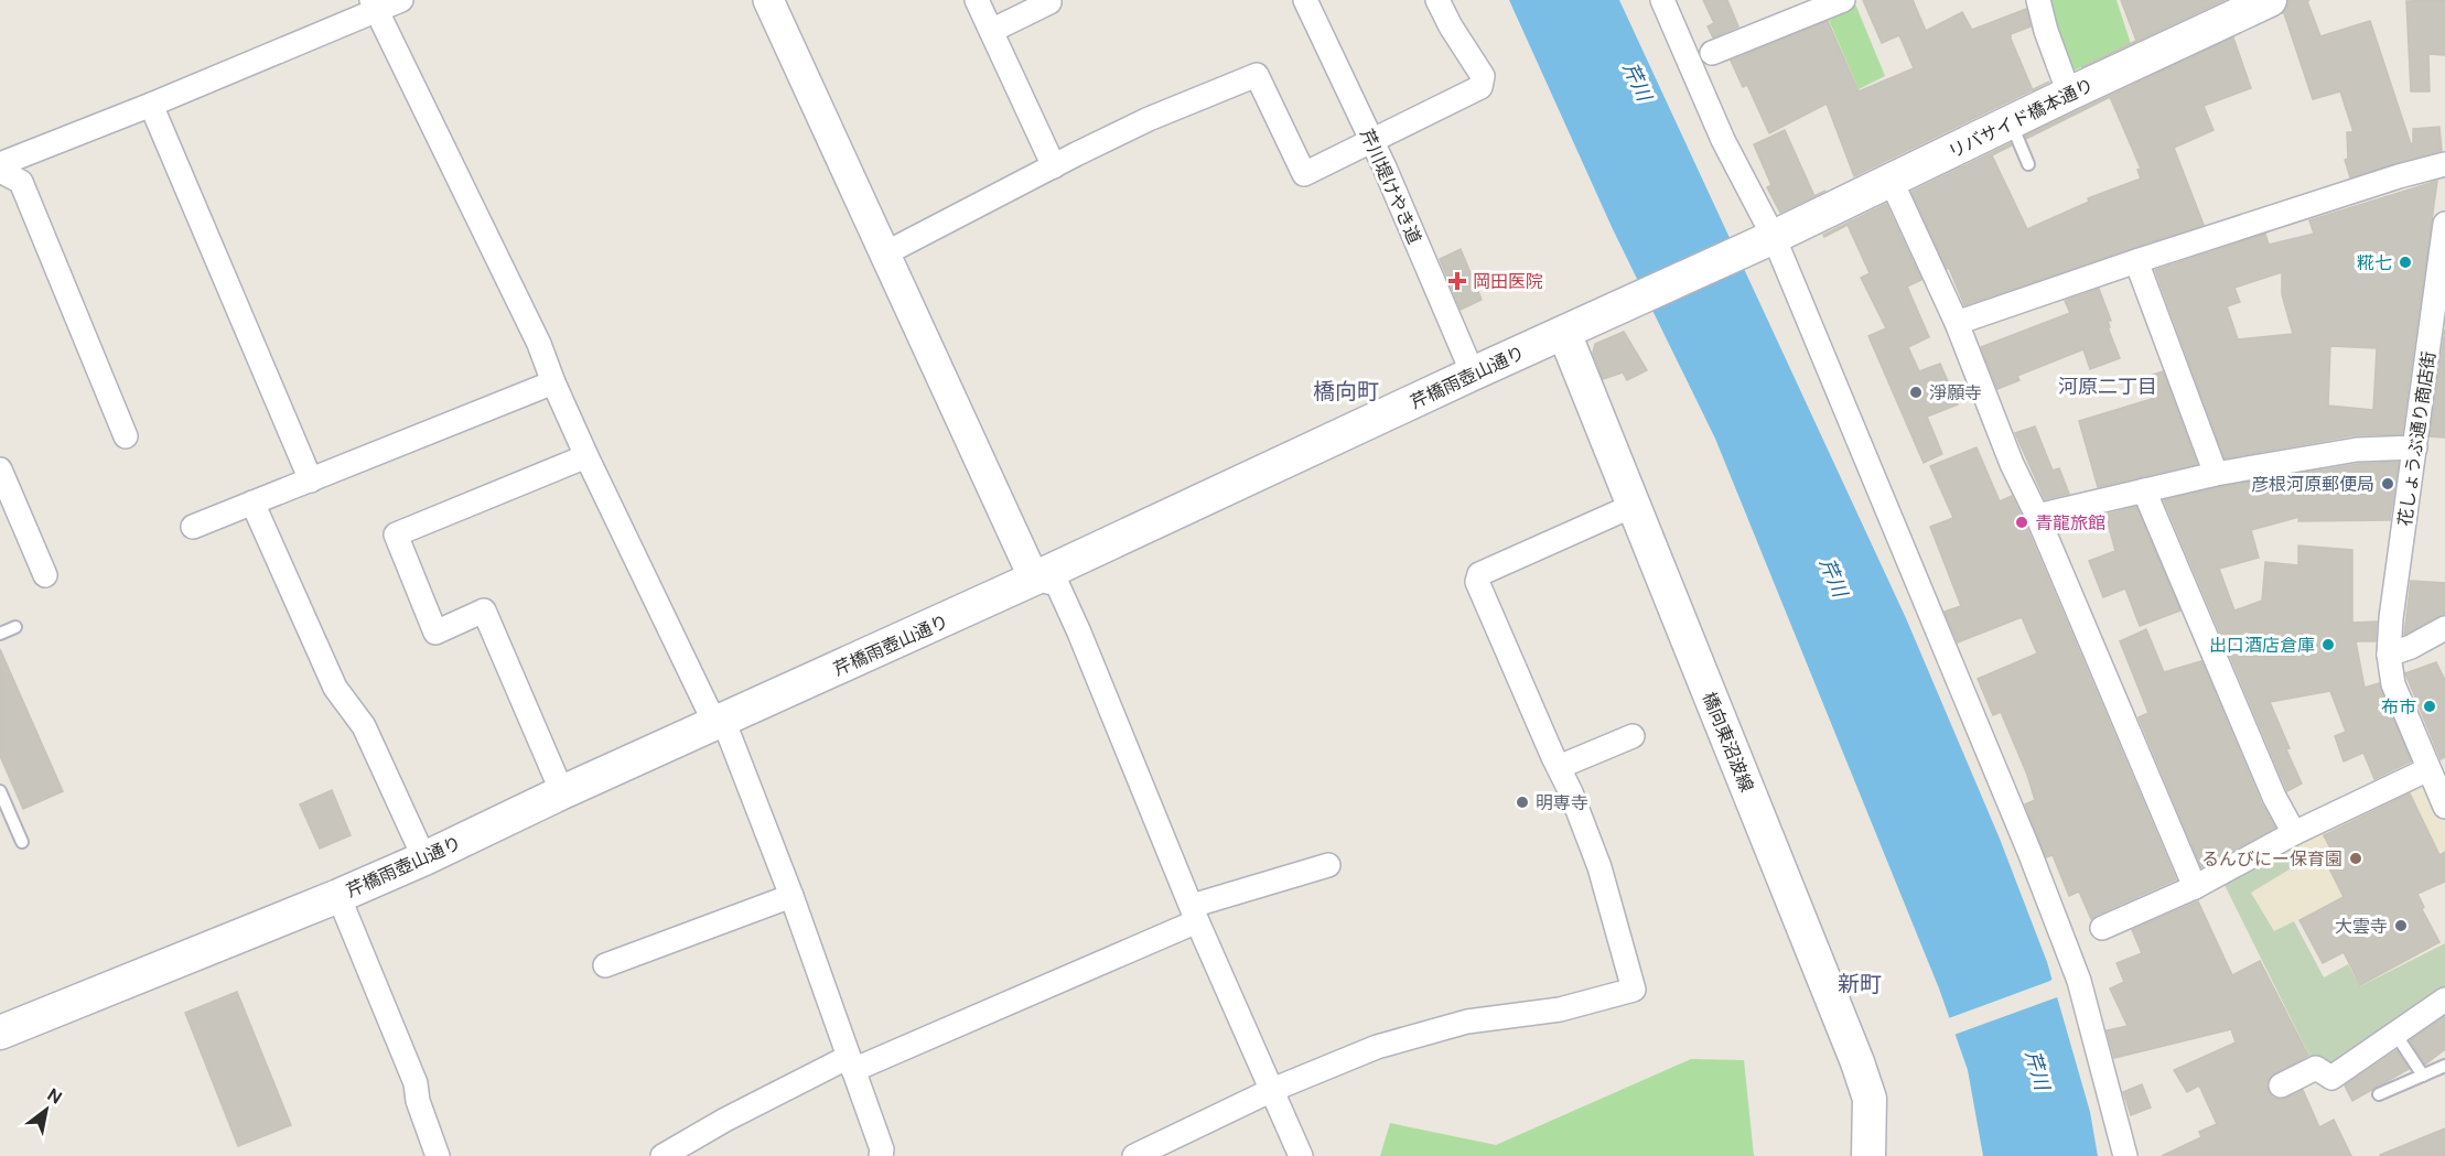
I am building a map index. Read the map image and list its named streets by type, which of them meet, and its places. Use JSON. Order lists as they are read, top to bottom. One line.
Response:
{"streets":{"main road":["リバサイド橋本通り","芹橋雨壺山通り","橋向東沼波線"],"street":["芹川堤けやき道","花しょうぶ通り商店街"]},"crossings":[["リバサイド橋本通り","芹橋雨壺山通り"],["芹川堤けやき道","芹橋雨壺山通り"],["芹橋雨壺山通り","橋向東沼波線"]],"districts":["河原二丁目","橋向町","新町"],"water":["芹川"],"places":{"other":["糀七","淨願寺","彦根河原郵便局","青龍旅館","出口酒店倉庫","布市","明専寺","るんびにー保育園","大雲寺"],"health":["岡田医院"]},"north":"top right"}
